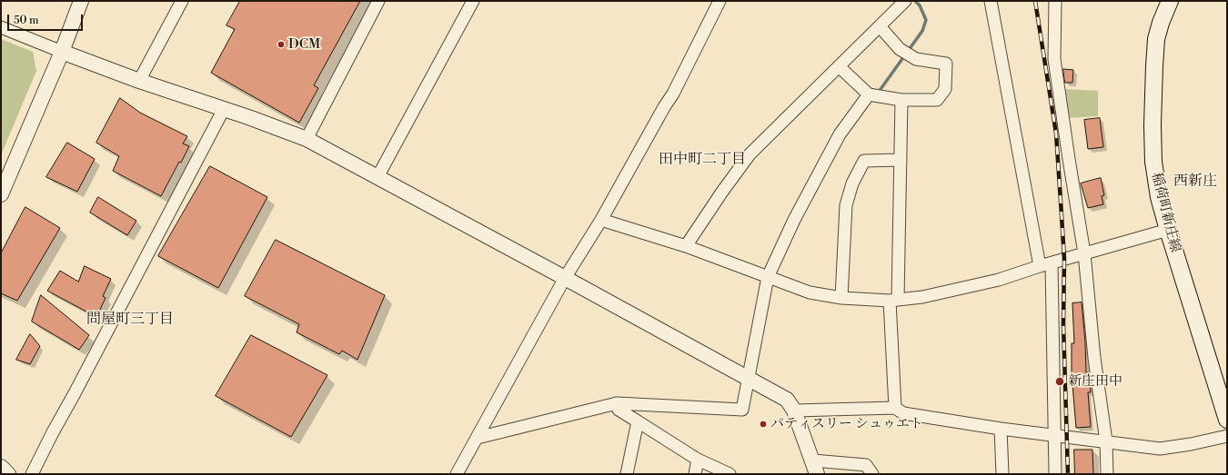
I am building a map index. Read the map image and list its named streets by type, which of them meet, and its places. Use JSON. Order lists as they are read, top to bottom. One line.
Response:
{"streets":{"main road":["稲荷町新庄線"]},"districts":["田中町二丁目","西新庄","問屋町三丁目"],"places":["DCM","新庄田中","パティスリー シュゥエト"],"scale_bar":"50 m"}
